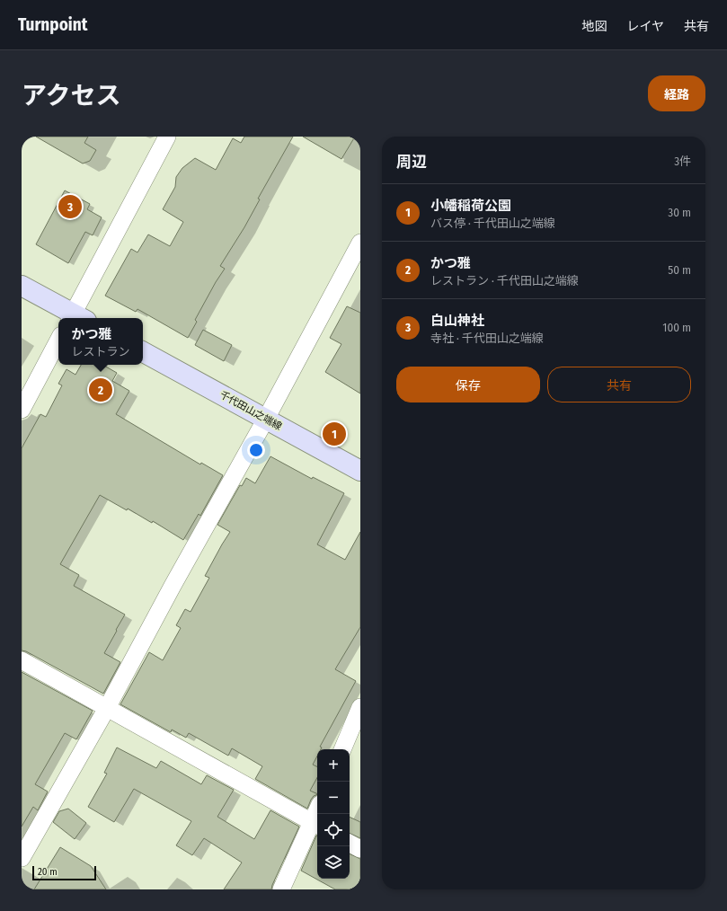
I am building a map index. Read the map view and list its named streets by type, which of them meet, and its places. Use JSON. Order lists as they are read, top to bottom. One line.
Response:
{"streets":{"street":["千代田山之端線"]},"scale_bar":"20 m","page":{"header":"Turnpoint","nav":["地図","レイヤ","共有"],"title":"アクセス","buttons":["経路",["保存","共有"]],"heading":["周辺","3件"],"list":[{"mark":"1","name":"小幡稲荷公園","note":"バス停 · 千代田山之端線","value":"30 m"},{"mark":"2","name":"かつ雅","note":"レストラン · 千代田山之端線","value":"50 m"},{"mark":"3","name":"白山神社","note":"寺社 · 千代田山之端線","value":"100 m"}],"pins":["3","2","1"],"popup":["かつ雅","レストラン"],"map_buttons":["+","−"],"scale":"20 m"}}
